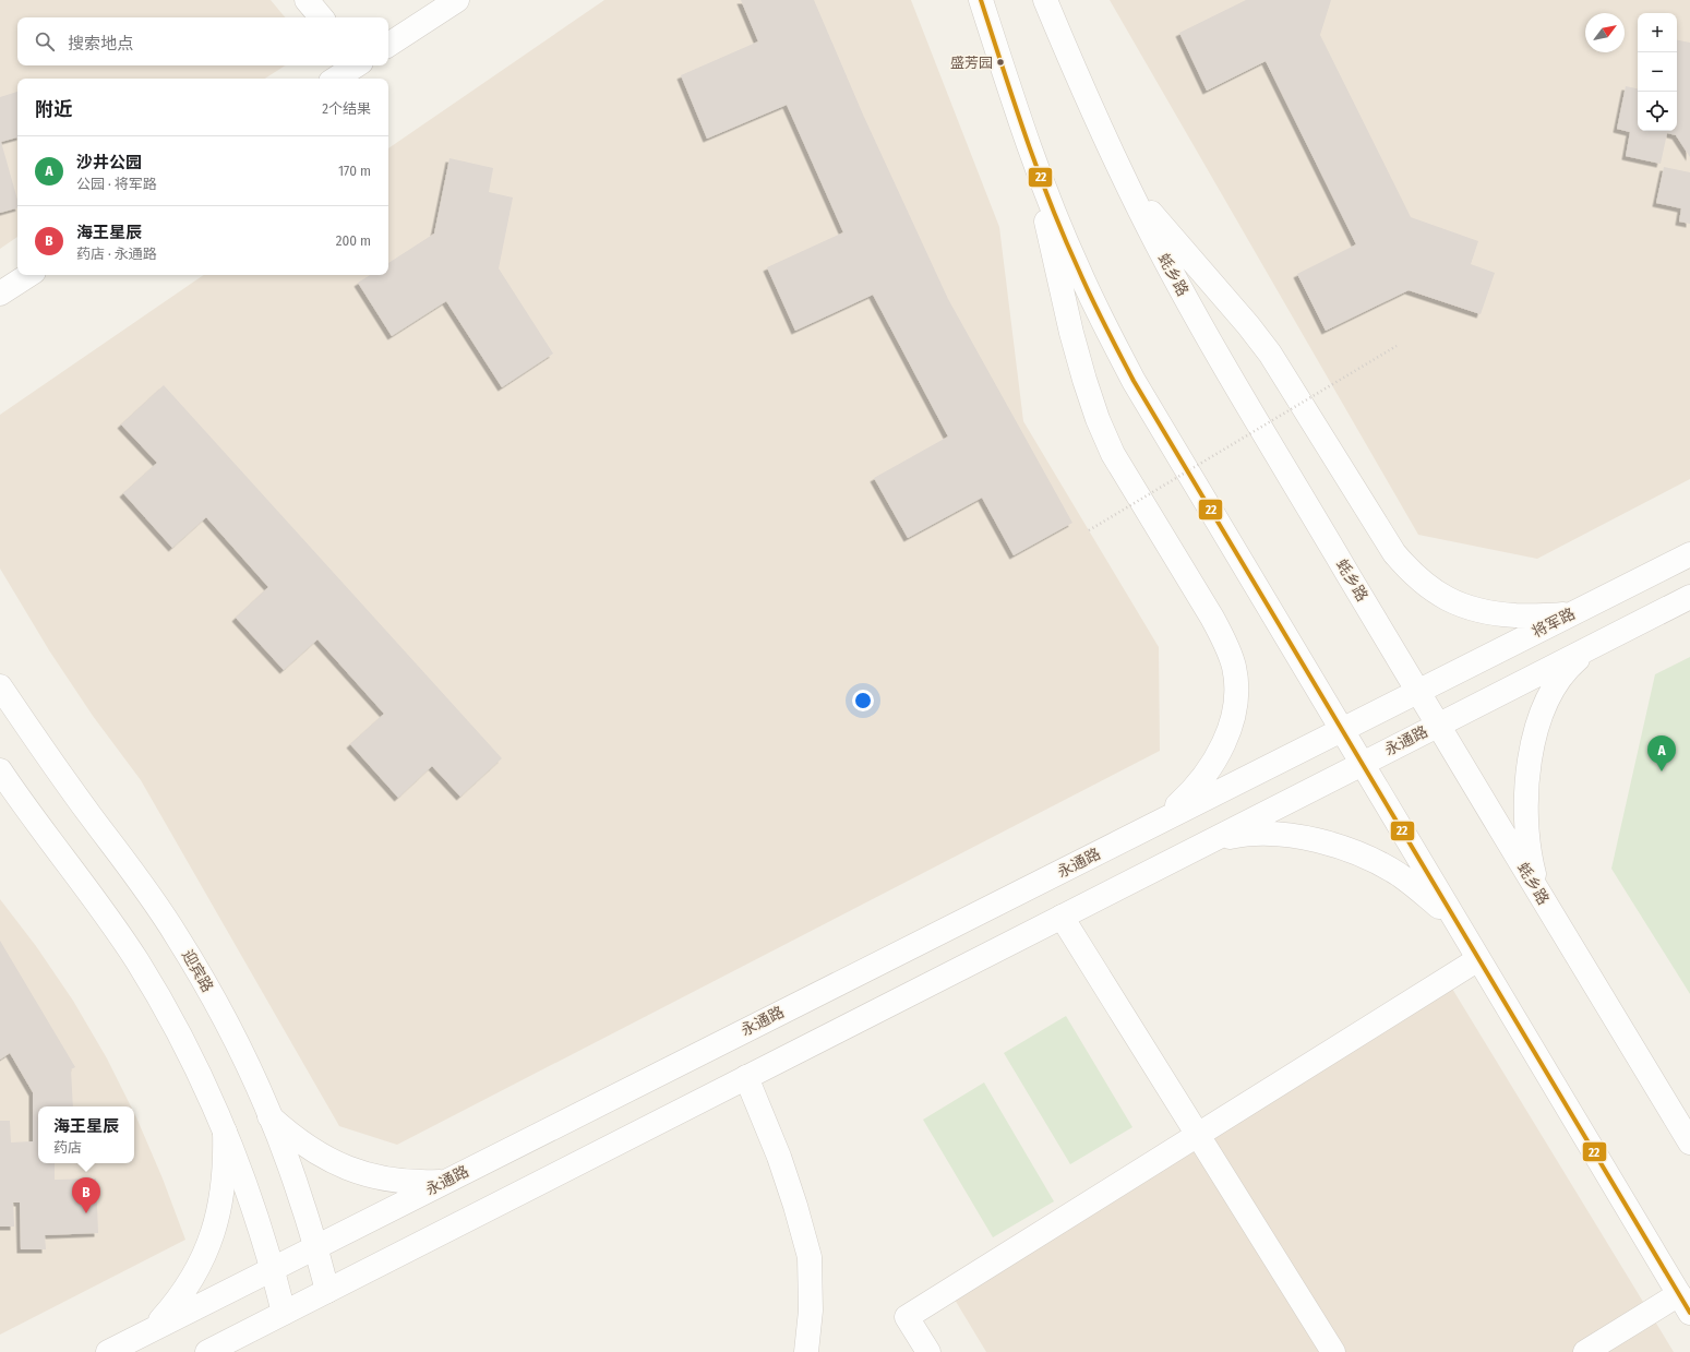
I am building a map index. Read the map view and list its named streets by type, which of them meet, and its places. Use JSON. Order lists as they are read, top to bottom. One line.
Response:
{"streets":{"street":["蚝乡路","将军路","永通路","迎宾路"]},"crossings":[["蚝乡路","将军路"],["蚝乡路","永通路"],["将军路","永通路"],["永通路","迎宾路"]],"places":["盛芳园"],"lines":["transit line 22"],"north":"top right","page":{"map_buttons":["+","−"],"search":"搜索地点","heading":["附近","2个结果"],"list":[{"mark":"A","name":"沙井公园","note":"公园 · 将军路","value":"170 m"},{"mark":"B","name":"海王星辰","note":"药店 · 永通路","value":"200 m"}],"pins":["A","B"],"popup":["海王星辰","药店"]}}
